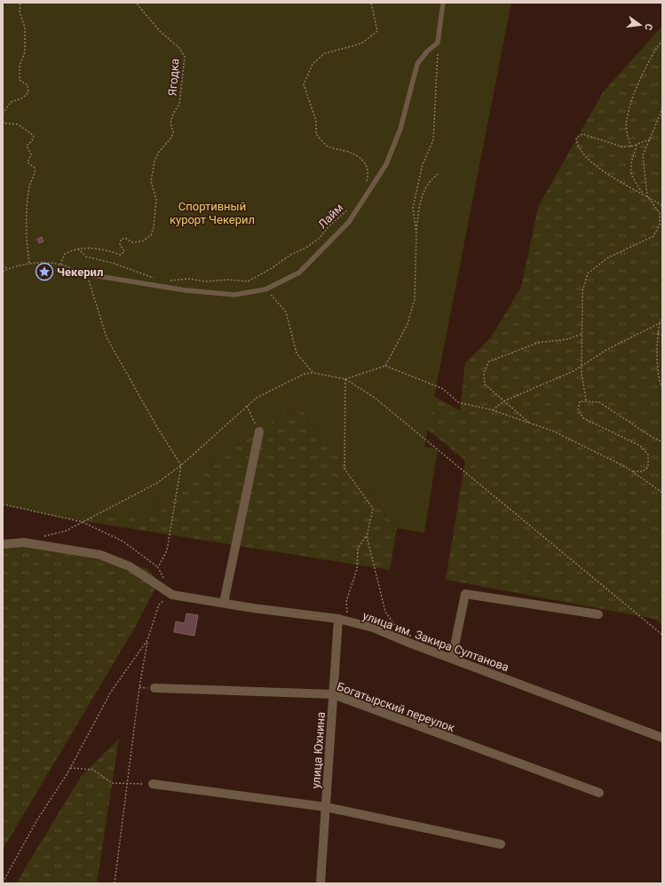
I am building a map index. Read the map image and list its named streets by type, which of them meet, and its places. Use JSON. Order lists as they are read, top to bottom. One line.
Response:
{"streets":{"street":["улица им. Закира Султанова","Богатырский переулок","улица Юхнина"],"path":["Ягодка","Лайм"]},"crossings":[["улица им. Закира Султанова","улица Юхнина"],["Богатырский переулок","улица Юхнина"]],"parks":["Спортивный курорт Чекерил"],"places":{"place":["Чекерил"]},"north":"right"}
